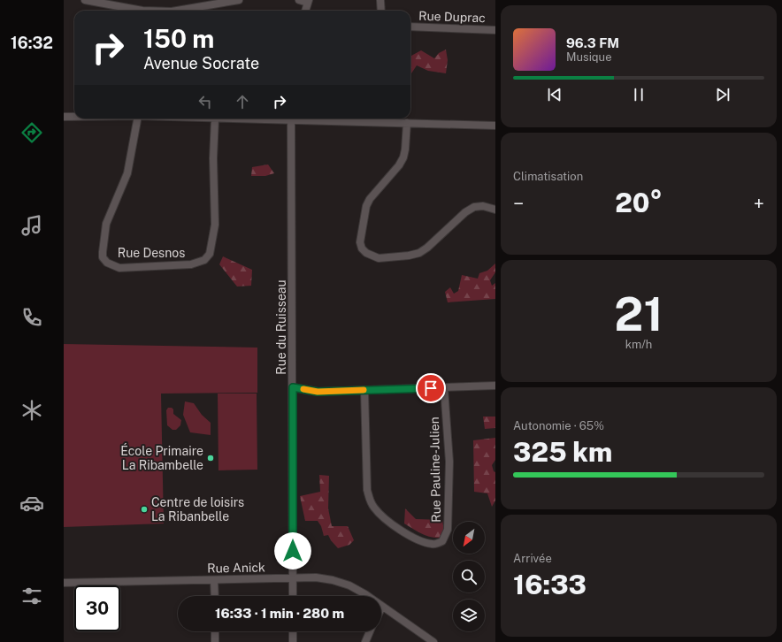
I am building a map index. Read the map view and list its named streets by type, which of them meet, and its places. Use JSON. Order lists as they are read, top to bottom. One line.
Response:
{"streets":{"street":["Rue Duprac","Rue Desnos","Rue du Ruisseau","Rue Pauline-Julien","Rue Anick"]},"crossings":[["Rue du Ruisseau","Rue Anick"]],"places":["École Primaire La Ribambelle","Centre de loisirs La Ribanbelle"],"north":"bottom left","page":{"tabs":"16:32","turn":["150 m","Avenue Socrate"],"song":["96.3 FM","Musique"],"tile":["Climatisation",["21","km/h"],["Autonomie · 65%","325 km"],["Arrivée","16:33"]],"heat":["−","20°","+"],"limit":"30","trip":"16:33 · 1 min · 280 m"}}
